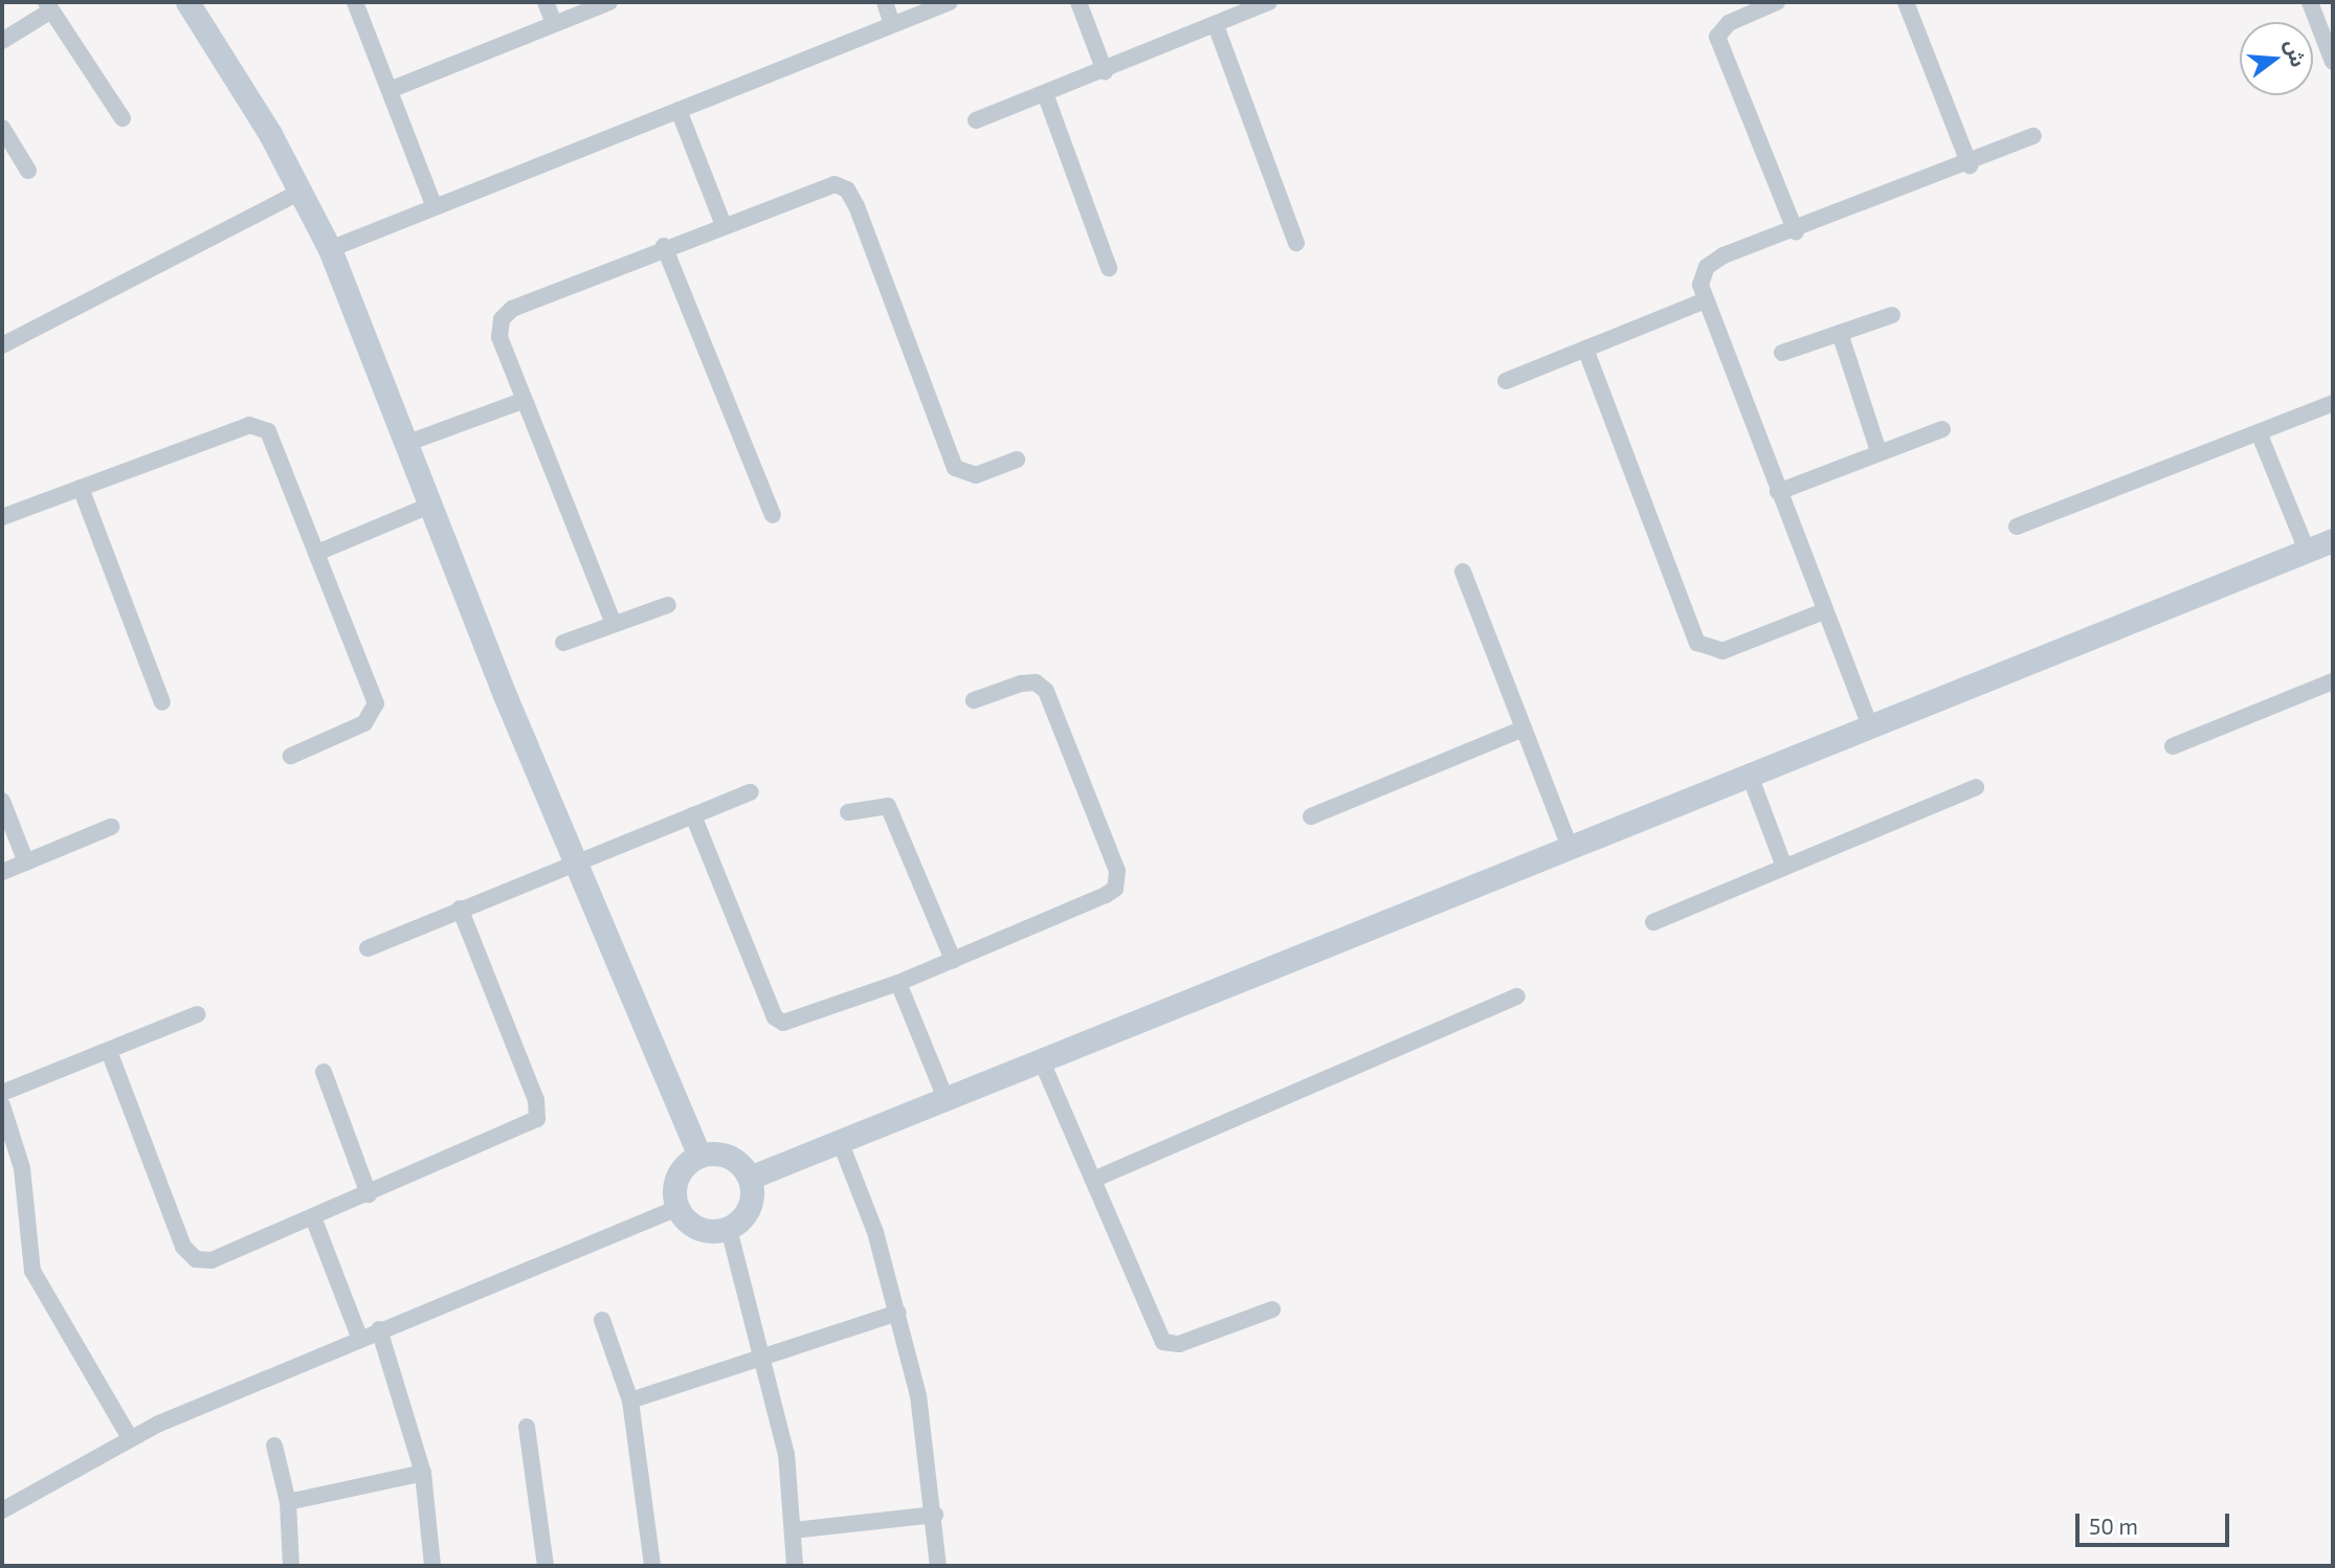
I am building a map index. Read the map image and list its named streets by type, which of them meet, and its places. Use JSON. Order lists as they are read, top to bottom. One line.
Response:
{"scale_bar":"50 m","north":"right"}
